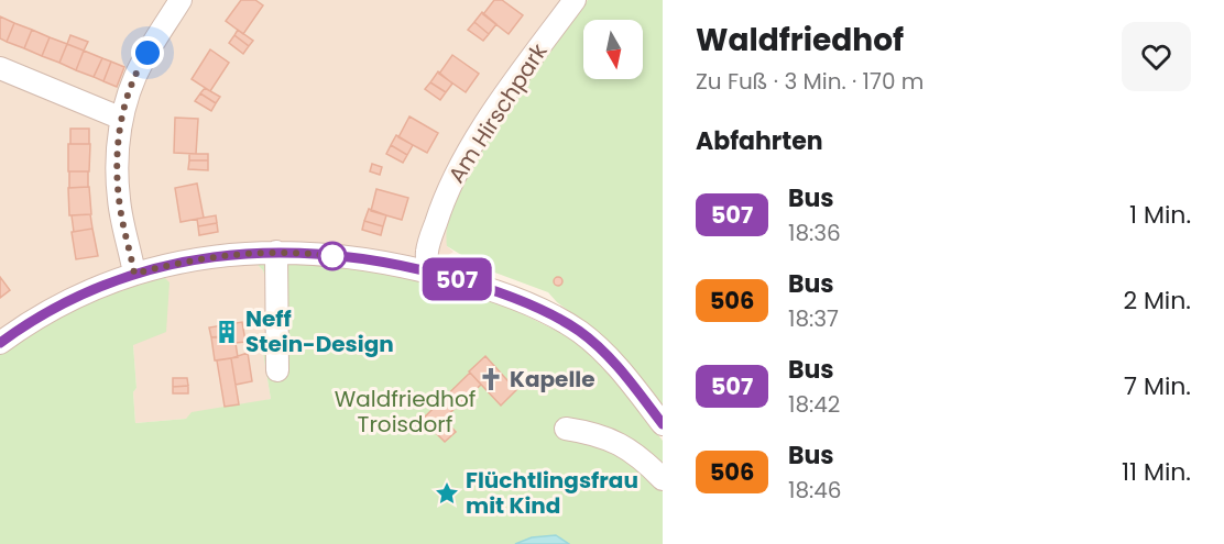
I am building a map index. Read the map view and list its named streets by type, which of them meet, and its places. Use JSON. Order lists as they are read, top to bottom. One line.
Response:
{"streets":{"street":["Am Hirschpark"]},"parks":["Waldfriedhof Troisdorf"],"places":{"building":["Neff Stein-Design"],"church":["Kapelle"],"place":["Flüchtlingsfrau mit Kind"]},"lines":["bus line 507"],"north":"bottom","page":{"on_map":"507","heading":[["Waldfriedhof","Zu Fuß · 3 Min. · 170 m"],"Abfahrten"],"list":[{"mark":"507","name":"Bus","note":"18:36","value":"1 Min."},{"mark":"506","name":"Bus","note":"18:37","value":"2 Min."},{"mark":"507","name":"Bus","note":"18:42","value":"7 Min."},{"mark":"506","name":"Bus","note":"18:46","value":"11 Min."}]}}
